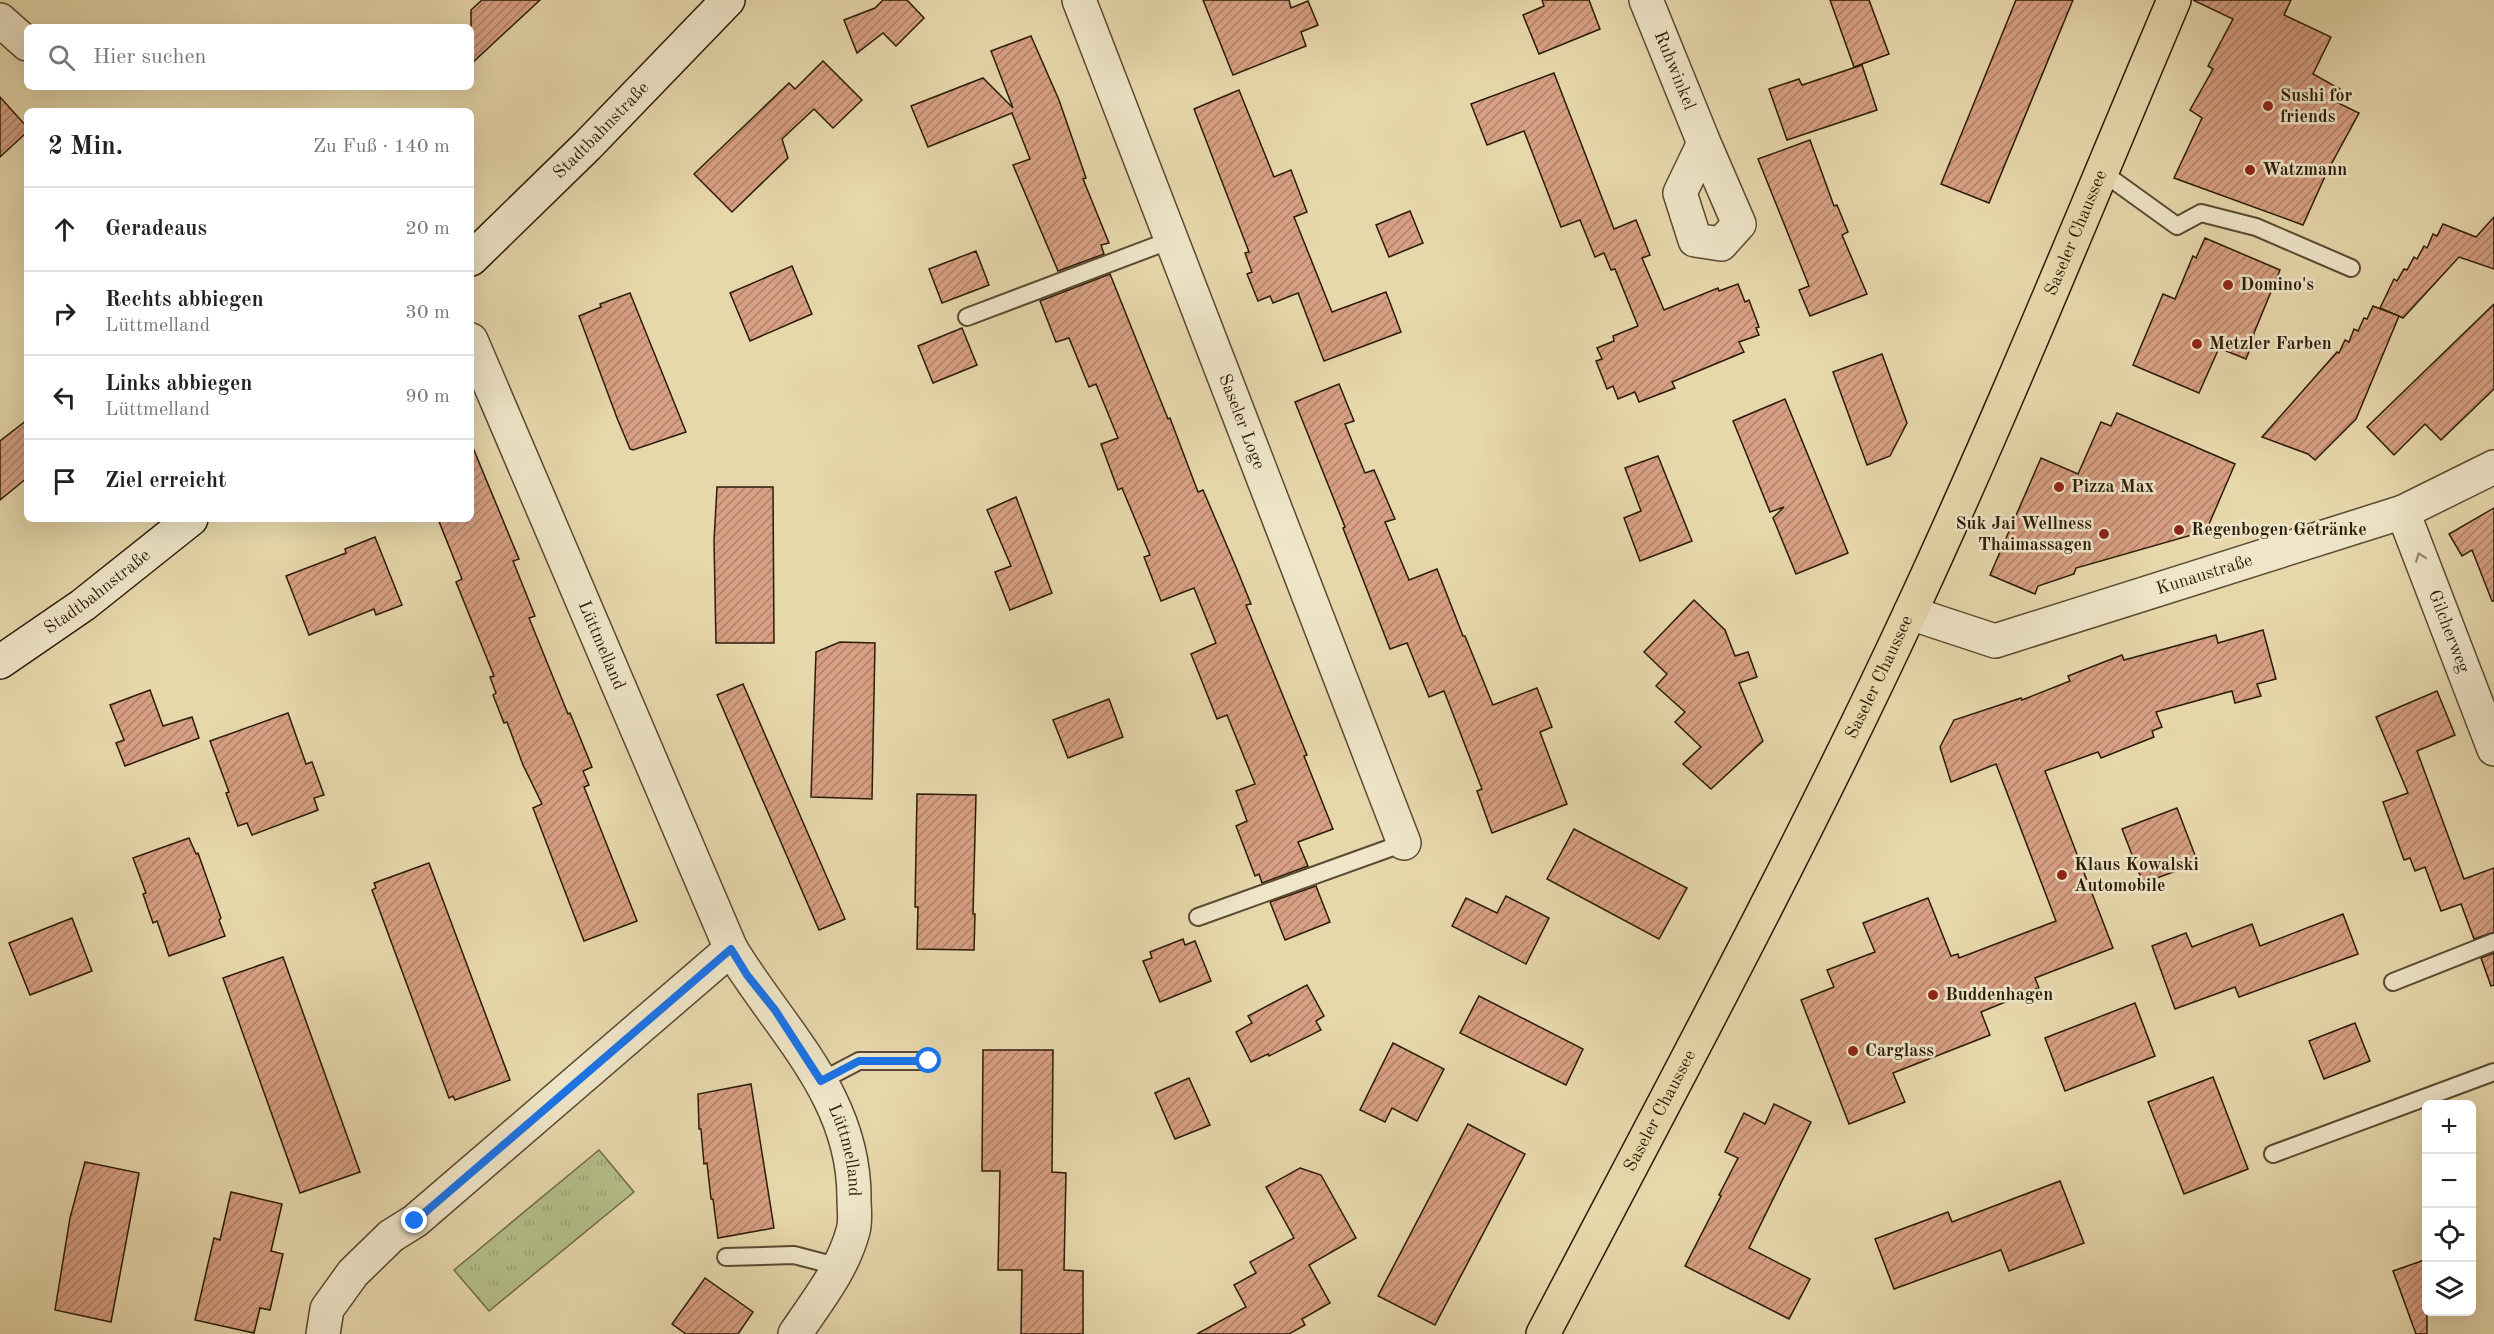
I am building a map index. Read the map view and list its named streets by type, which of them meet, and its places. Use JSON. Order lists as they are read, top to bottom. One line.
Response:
{"streets":{"main road":["Saseler Chaussee"],"street":["Ruhwinkel","Stadtbahnstraße","Saseler Loge","Kunaustraße","Gilcherweg","Lüttmelland"]},"crossings":[["Saseler Chaussee","Kunaustraße"],["Kunaustraße","Gilcherweg"]],"one_way":["Gilcherweg"],"places":["Sushi for friends","Watzmann","Domino's","Metzler Farben","Pizza Max","Regenbogen Getränke","Suk Jai Wellness Thaimassagen","Klaus Kowalski Automobile","Buddenhagen","Carglass"],"page":{"search":"Hier suchen","heading":["2 Min.","Zu Fuß · 140 m"],"list":[["Geradeaus","20 m"],["Rechts abbiegen","Lüttmelland","30 m"],["Links abbiegen","Lüttmelland","90 m"],"Ziel erreicht"],"map_buttons":["+","−"]}}
